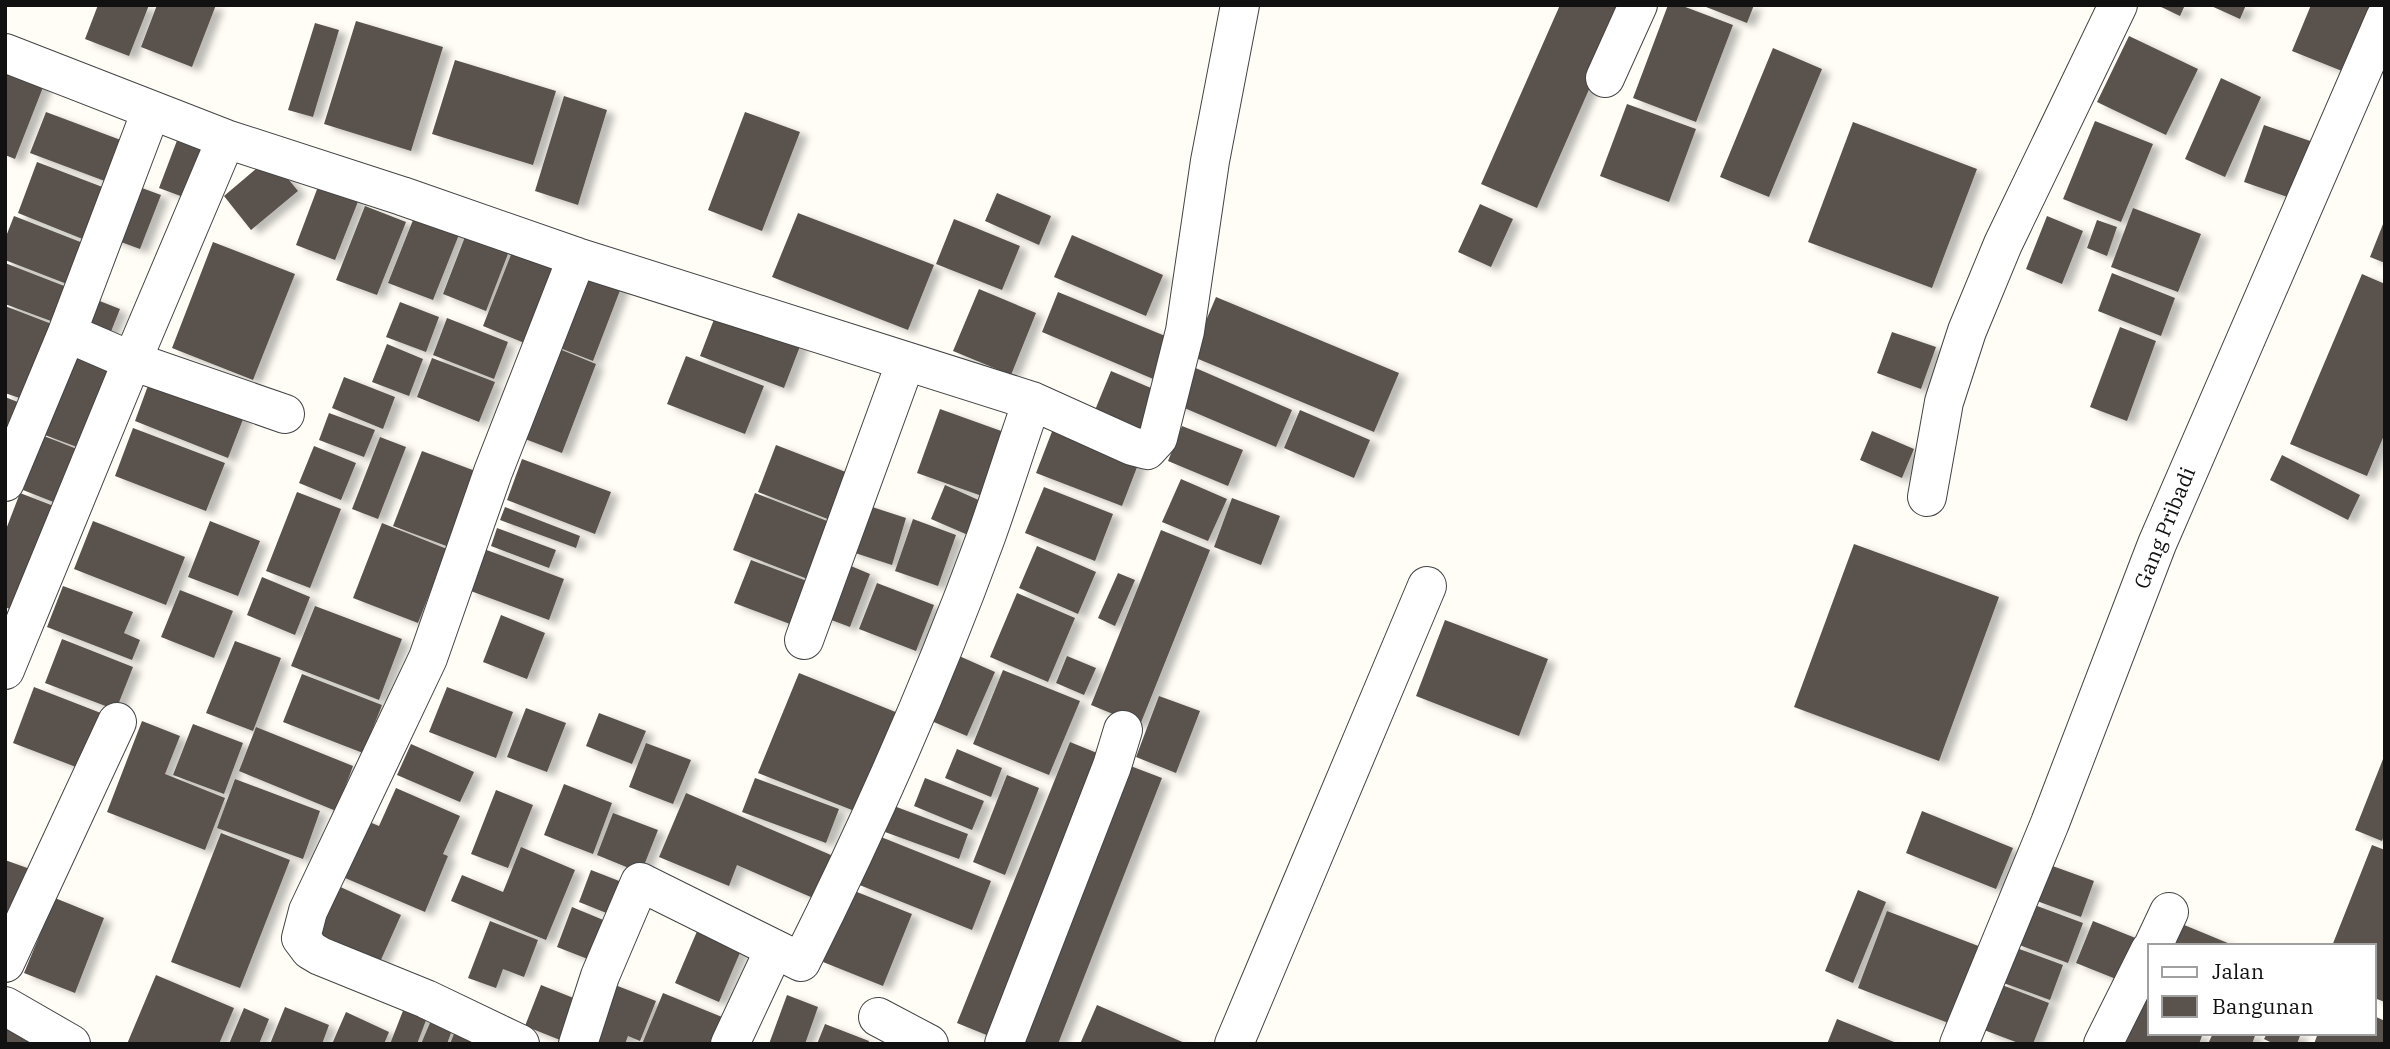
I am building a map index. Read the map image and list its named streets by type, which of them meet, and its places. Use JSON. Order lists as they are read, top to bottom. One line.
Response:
{"streets":{"street":["Gang Pribadi"]},"legend":["Jalan","Bangunan"]}
